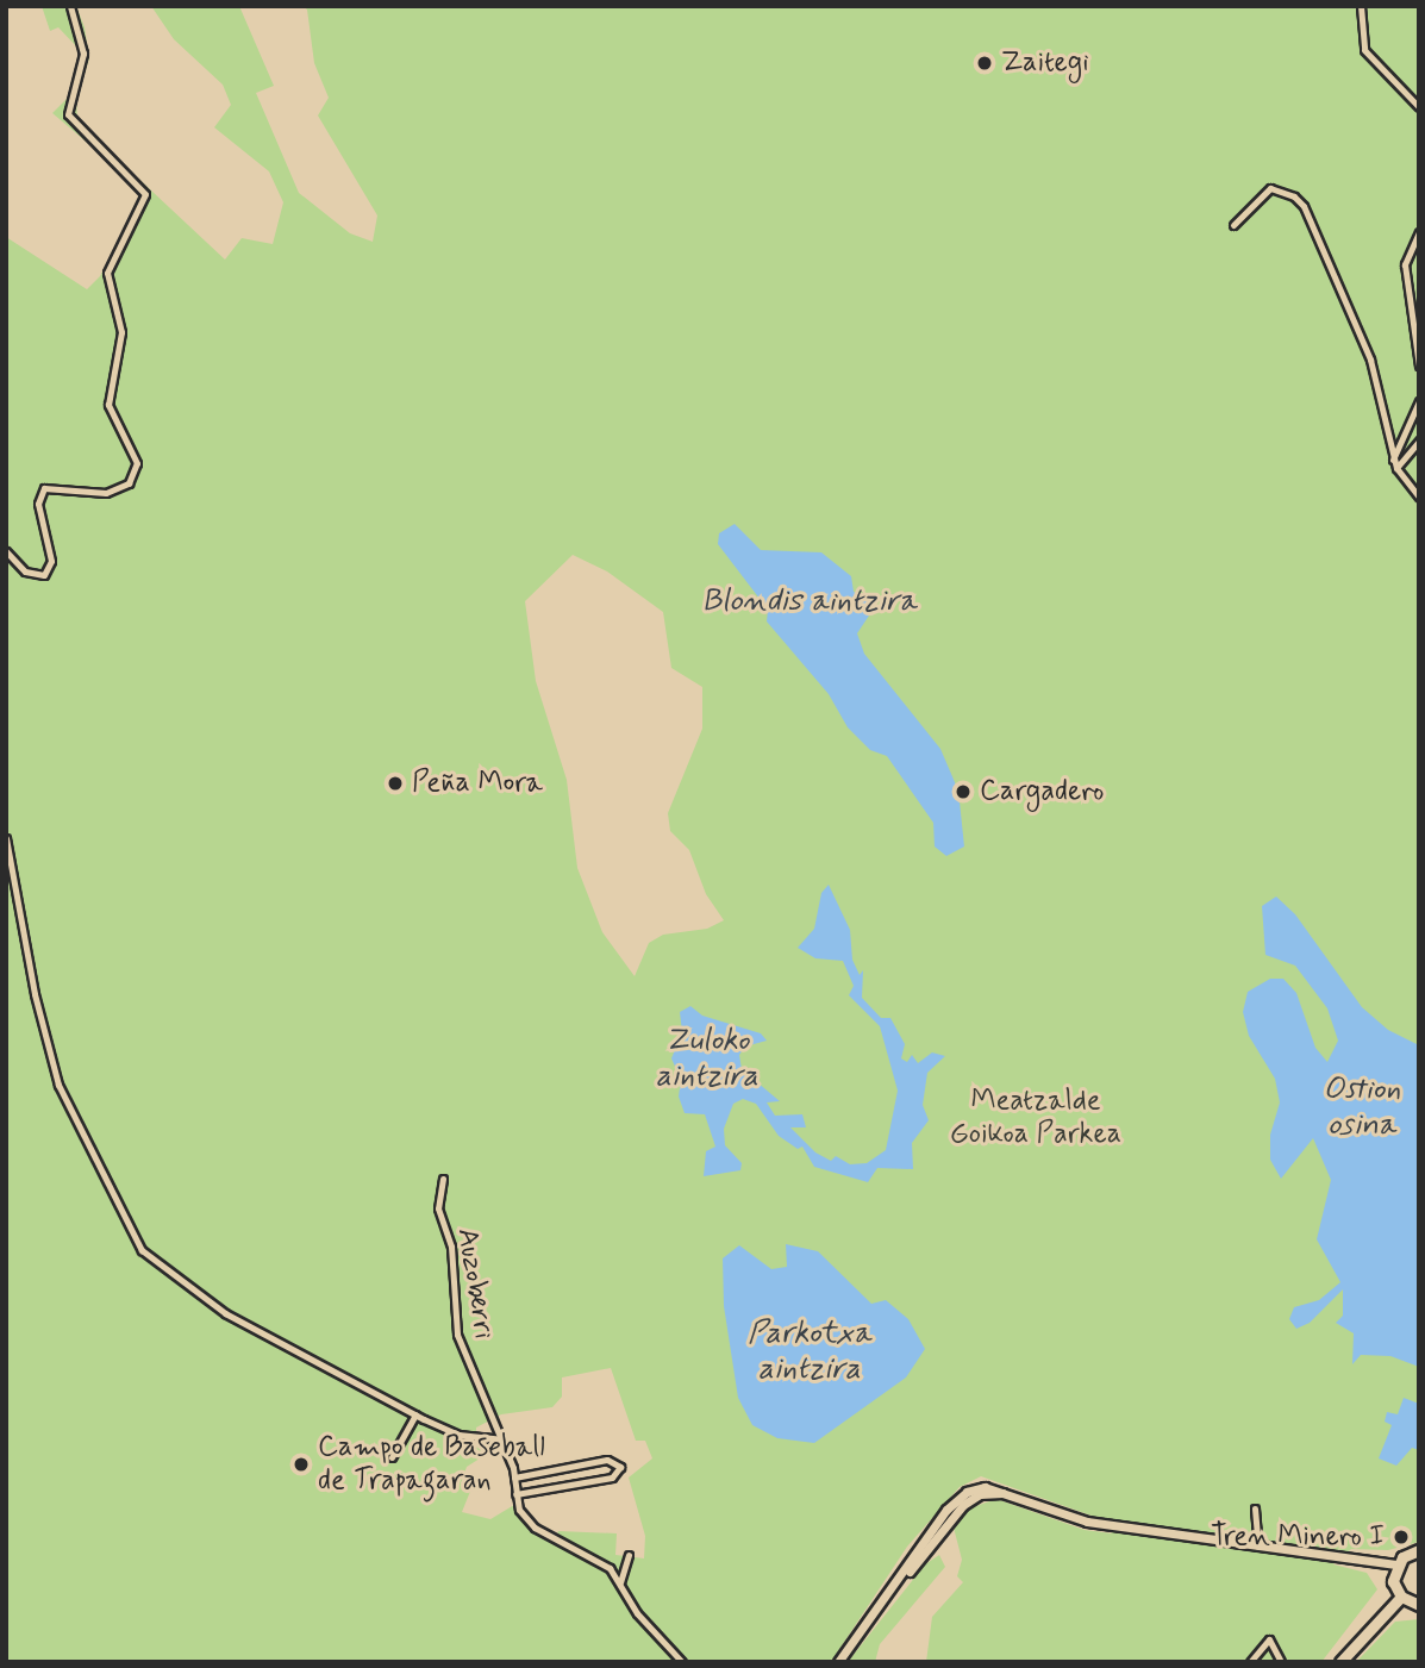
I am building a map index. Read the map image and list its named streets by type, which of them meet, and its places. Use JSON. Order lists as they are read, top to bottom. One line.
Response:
{"streets":{"street":["Auzoberri"]},"water":["Blondis aintzira","Zuloko aintzira","Ostion osina","Parkotxa aintzira"],"parks":["Meatzalde Goikoa Parkea"],"places":["Zaitegi","Peña Mora","Cargadero","Campo de Baseball de Trapagaran","Tren Minero I"]}
